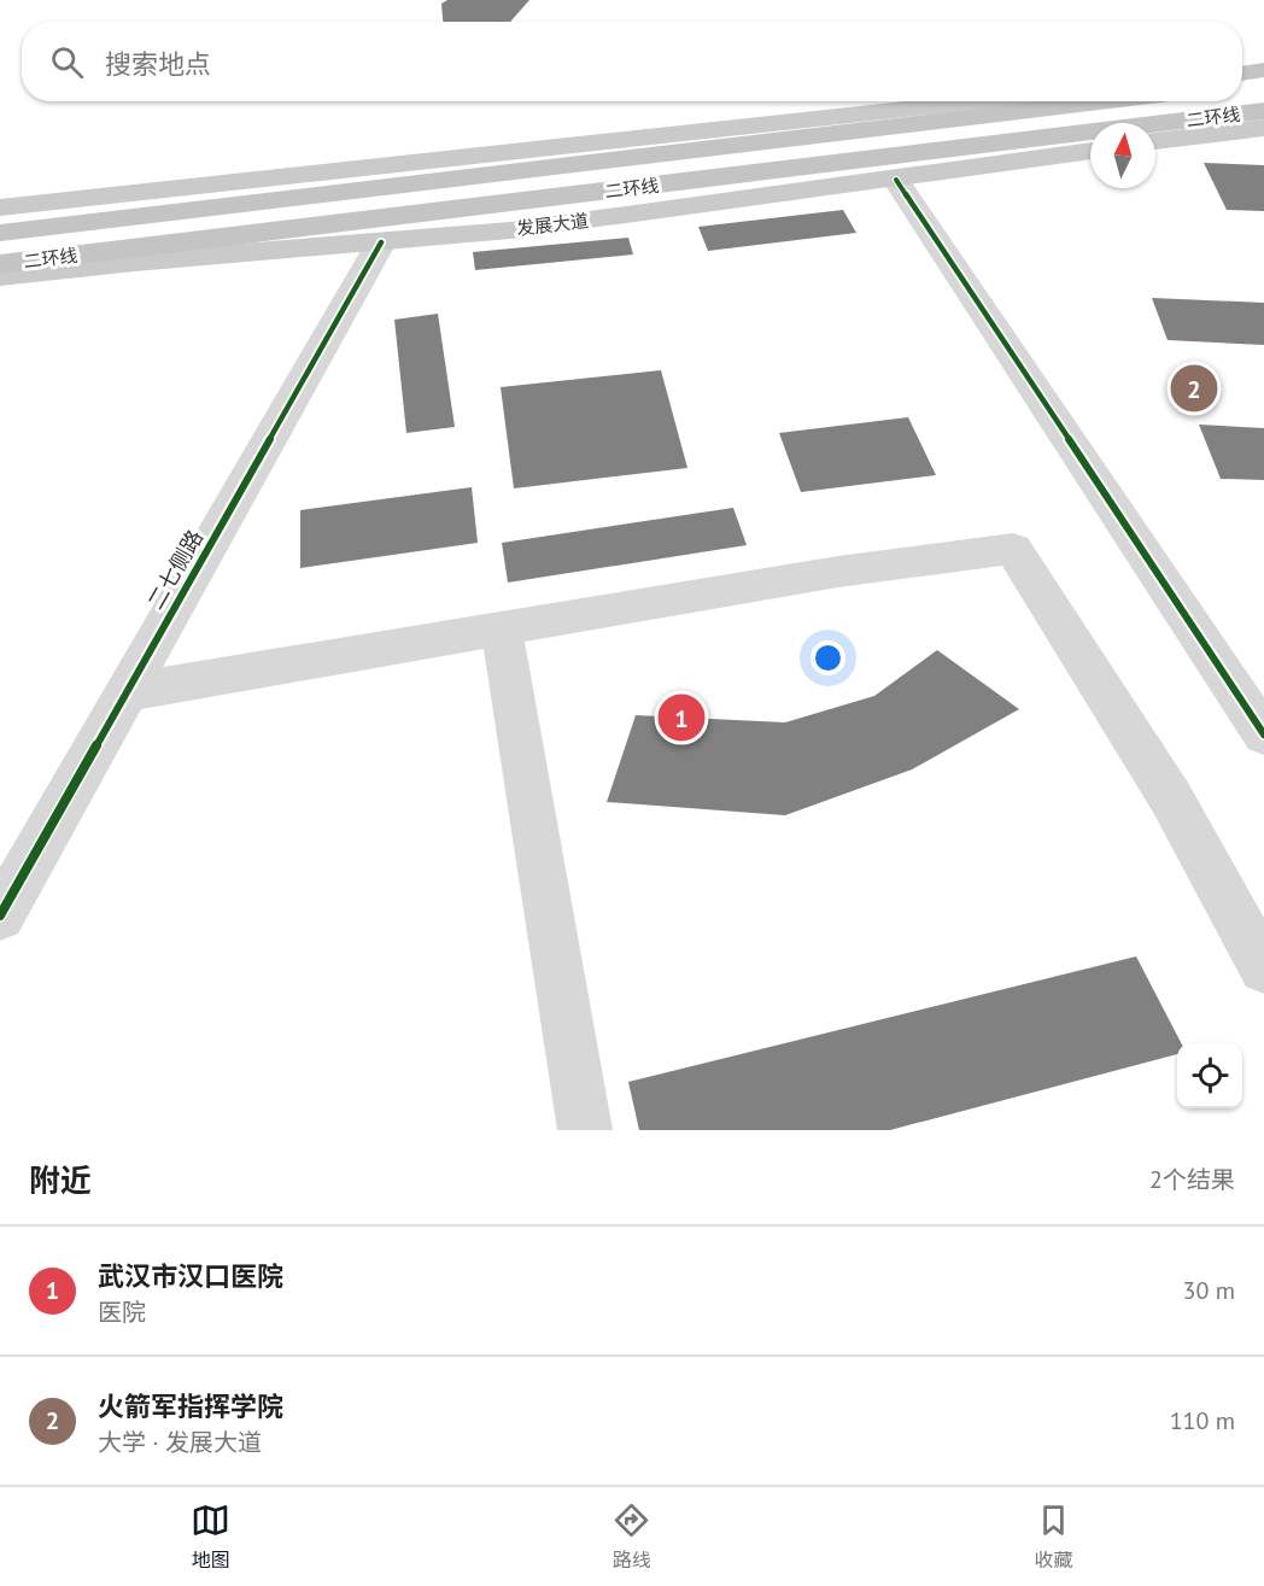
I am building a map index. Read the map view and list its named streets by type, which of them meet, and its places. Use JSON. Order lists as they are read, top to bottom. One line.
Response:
{"streets":{"highway":["二环线"],"main road":["发展大道"],"street":["二七侧路"]},"crossings":[["二环线","发展大道"],["发展大道","二七侧路"]],"north":"top","page":{"search":"搜索地点","pins":["2","1"],"heading":["附近","2个结果"],"list":[{"mark":"1","name":"武汉市汉口医院","note":"医院","value":"30 m"},{"mark":"2","name":"火箭军指挥学院","note":"大学 · 发展大道","value":"110 m"}],"nav":["地图","路线","收藏"]}}
